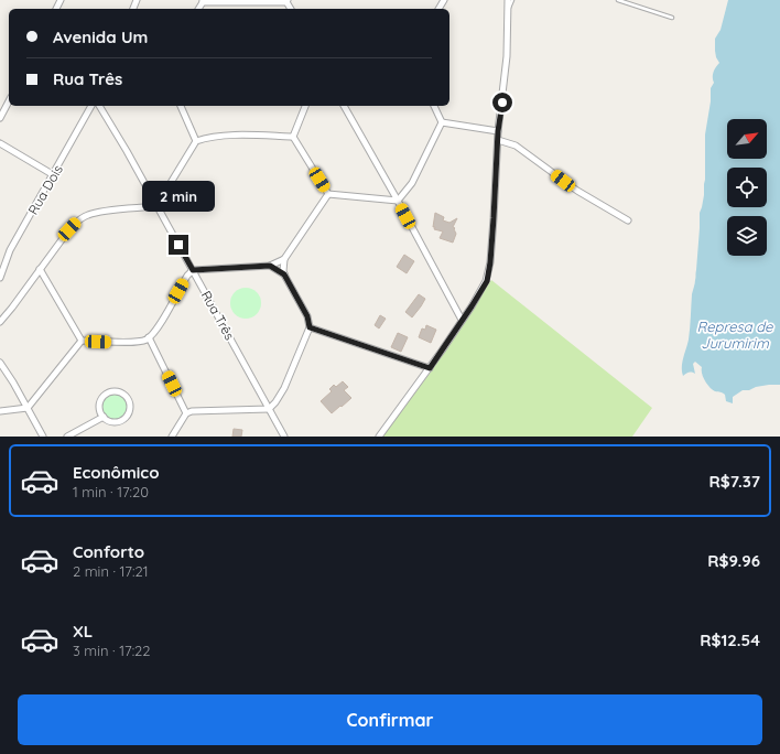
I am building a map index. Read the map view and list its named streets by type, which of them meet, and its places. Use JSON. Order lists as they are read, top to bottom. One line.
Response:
{"streets":{"street":["Rua Dois","Rua Três"]},"water":["Represa de Jurumirim"],"north":"top right","page":{"banner":["Avenida Um","Rua Três"],"bubble":"2 min","list":[{"name":"Econômico","note":"1 min · 17:20","value":"R$7.37"},{"name":"Conforto","note":"2 min · 17:21","value":"R$9.96"},{"name":"XL","note":"3 min · 17:22","value":"R$12.54"}],"buttons":"Confirmar"}}
